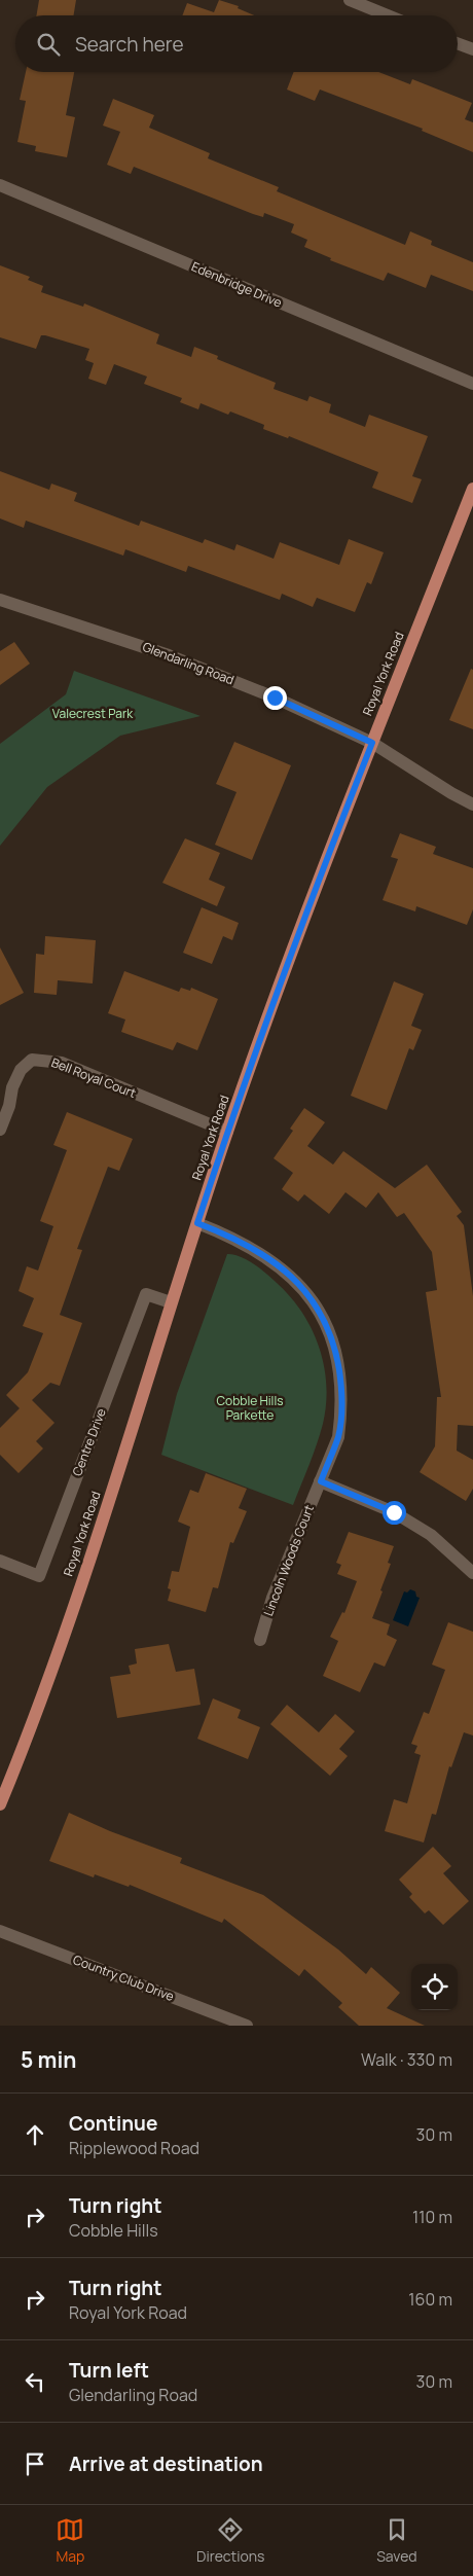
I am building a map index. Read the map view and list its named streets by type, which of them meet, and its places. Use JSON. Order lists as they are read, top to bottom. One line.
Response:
{"streets":{"main road":["Royal York Road"],"street":["Edenbridge Drive","Glendarling Road","Bell Royal Court","Centre Drive","Lincoln Woods Court","Country Club Drive"]},"crossings":[["Glendarling Road","Royal York Road"],["Royal York Road","Bell Royal Court"],["Royal York Road","Centre Drive"],["Royal York Road","Lincoln Woods Court"]],"parks":["Valecrest Park","Cobble Hills Parkette"],"page":{"search":"Search here","heading":["5 min","Walk · 330 m"],"list":[["Continue","Ripplewood Road","30 m"],["Turn right","Cobble Hills","110 m"],["Turn right","Royal York Road","160 m"],["Turn left","Glendarling Road","30 m"],"Arrive at destination"],"nav":["Map","Directions","Saved"]}}
